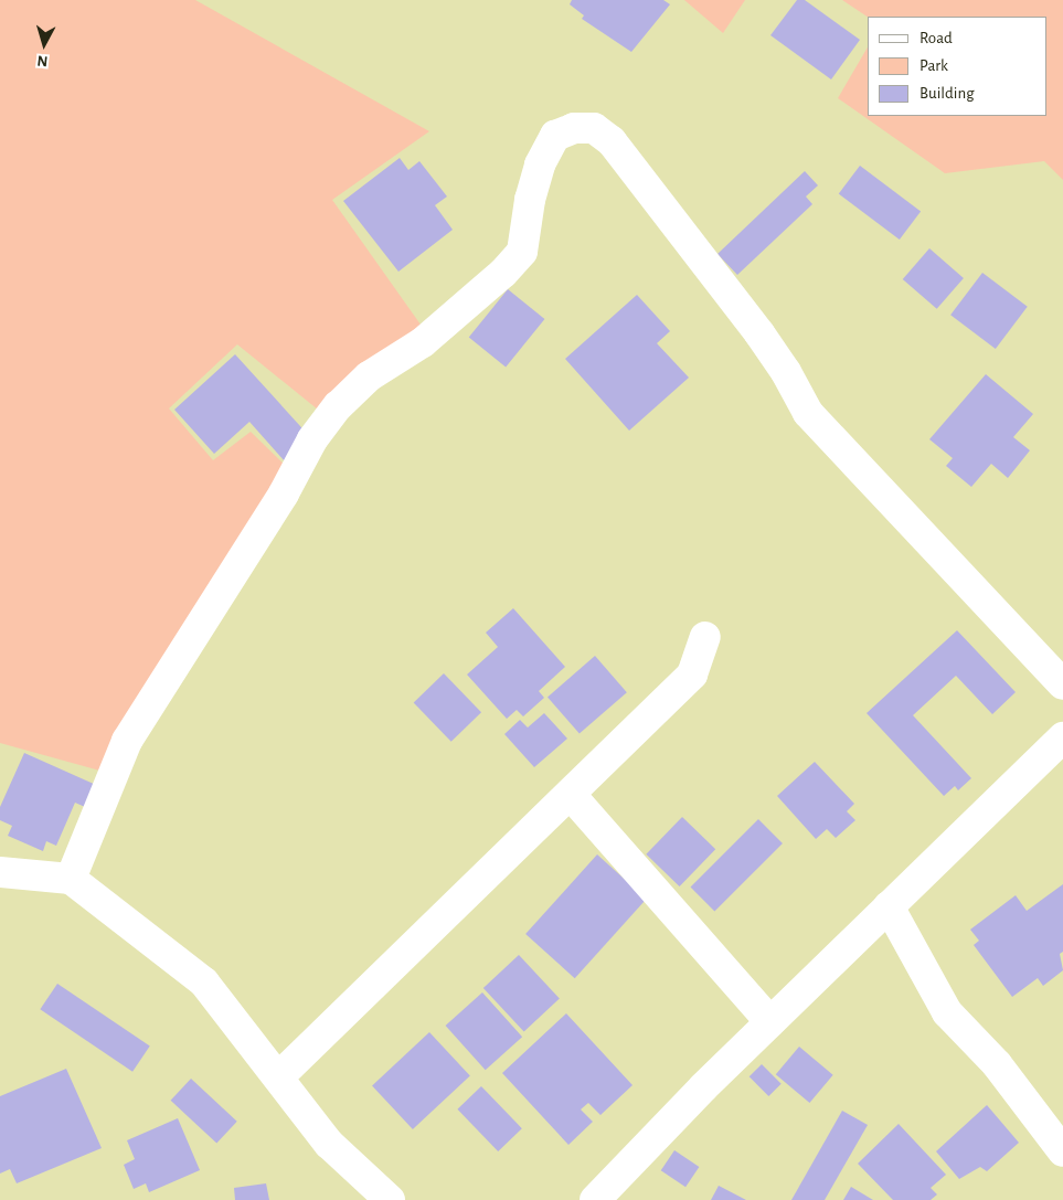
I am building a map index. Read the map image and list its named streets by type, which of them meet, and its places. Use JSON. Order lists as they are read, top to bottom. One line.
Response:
{"legend":["Road","Park","Building"],"north":"bottom"}
